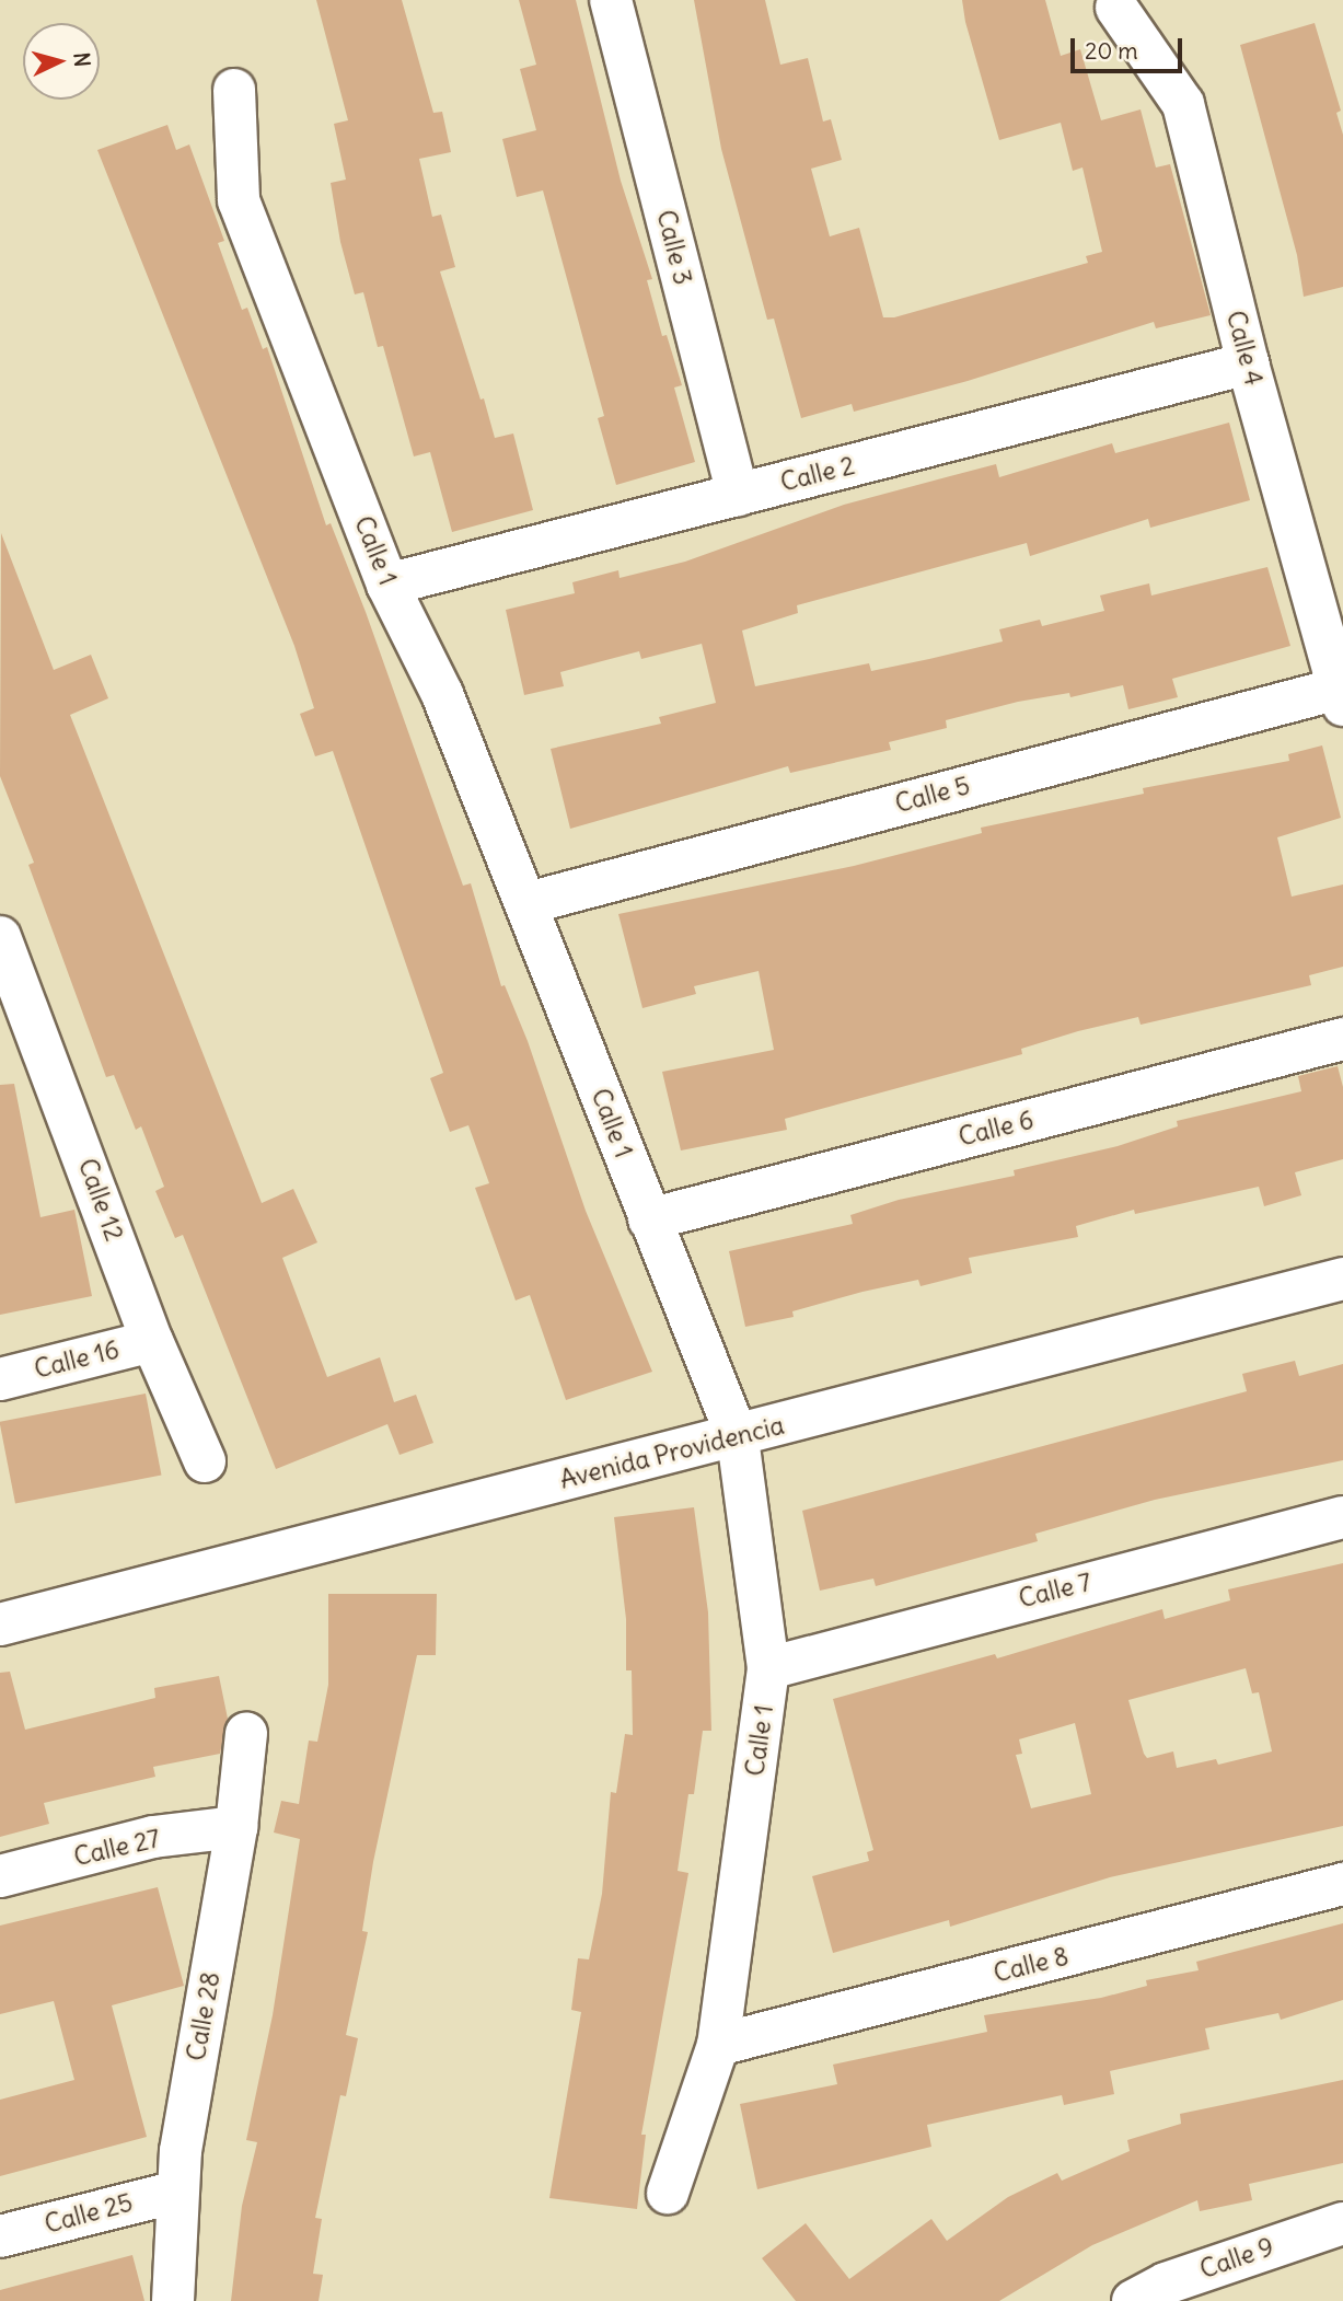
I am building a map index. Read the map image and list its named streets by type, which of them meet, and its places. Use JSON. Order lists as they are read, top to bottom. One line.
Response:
{"streets":{"street":["Calle 3","Calle 4","Calle 2","Calle 1","Calle 5","Calle 6","Calle 12","Calle 16","Avenida Providencia","Calle 7","Calle 27","Calle 8","Calle 28","Calle 25","Calle 9"]},"crossings":[["Calle 3","Calle 2"],["Calle 4","Calle 2"],["Calle 4","Calle 5"],["Calle 2","Calle 1"],["Calle 1","Calle 5"],["Calle 1","Calle 6"],["Calle 1","Avenida Providencia"],["Calle 1","Calle 7"],["Calle 1","Calle 8"],["Calle 12","Calle 16"],["Calle 27","Calle 28"],["Calle 28","Calle 25"]],"scale_bar":"20 m","north":"right"}
